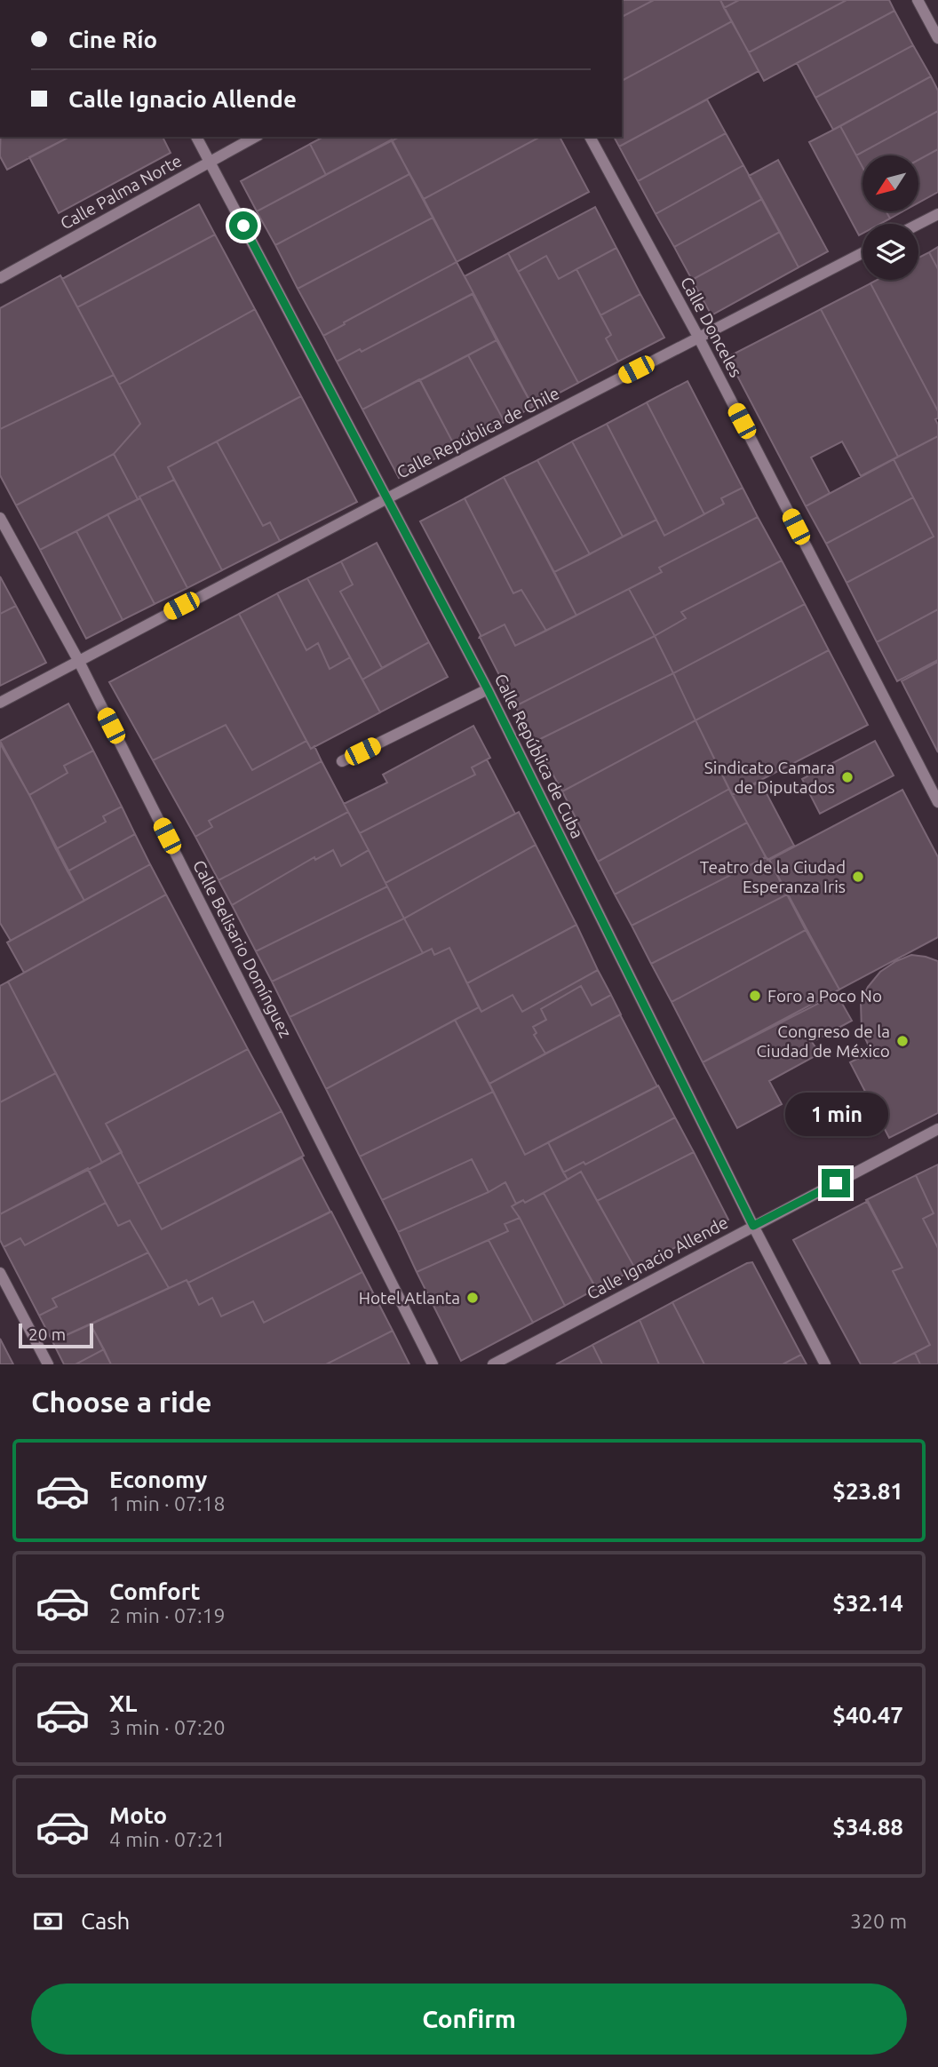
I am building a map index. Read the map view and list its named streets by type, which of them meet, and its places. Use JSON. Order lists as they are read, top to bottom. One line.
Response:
{"streets":{"street":["Calle Palma Norte","Calle Donceles","Calle República de Chile","Calle República de Cuba","Calle Belisario Domínguez","Calle Ignacio Allende"]},"crossings":[["Calle Palma Norte","Calle República de Cuba"],["Calle Donceles","Calle República de Chile"],["Calle República de Chile","Calle República de Cuba"],["Calle República de Chile","Calle Belisario Domínguez"],["Calle República de Cuba","Calle Ignacio Allende"]],"places":["Sindicato Camara de Diputados","Teatro de la Ciudad Esperanza Iris","Foro a Poco No","Congreso de la Ciudad de México","Hotel Atlanta"],"scale_bar":"20 m","north":"bottom left","page":{"banner":["Cine Río","Calle Ignacio Allende"],"bubble":"1 min","scale":"20 m","heading":"Choose a ride","list":[{"name":"Economy","note":"1 min · 07:18","value":"$23.81"},{"name":"Comfort","note":"2 min · 07:19","value":"$32.14"},{"name":"XL","note":"3 min · 07:20","value":"$40.47"},{"name":"Moto","note":"4 min · 07:21","value":"$34.88"}],"pay":["Cash","320 m"],"buttons":"Confirm"}}
